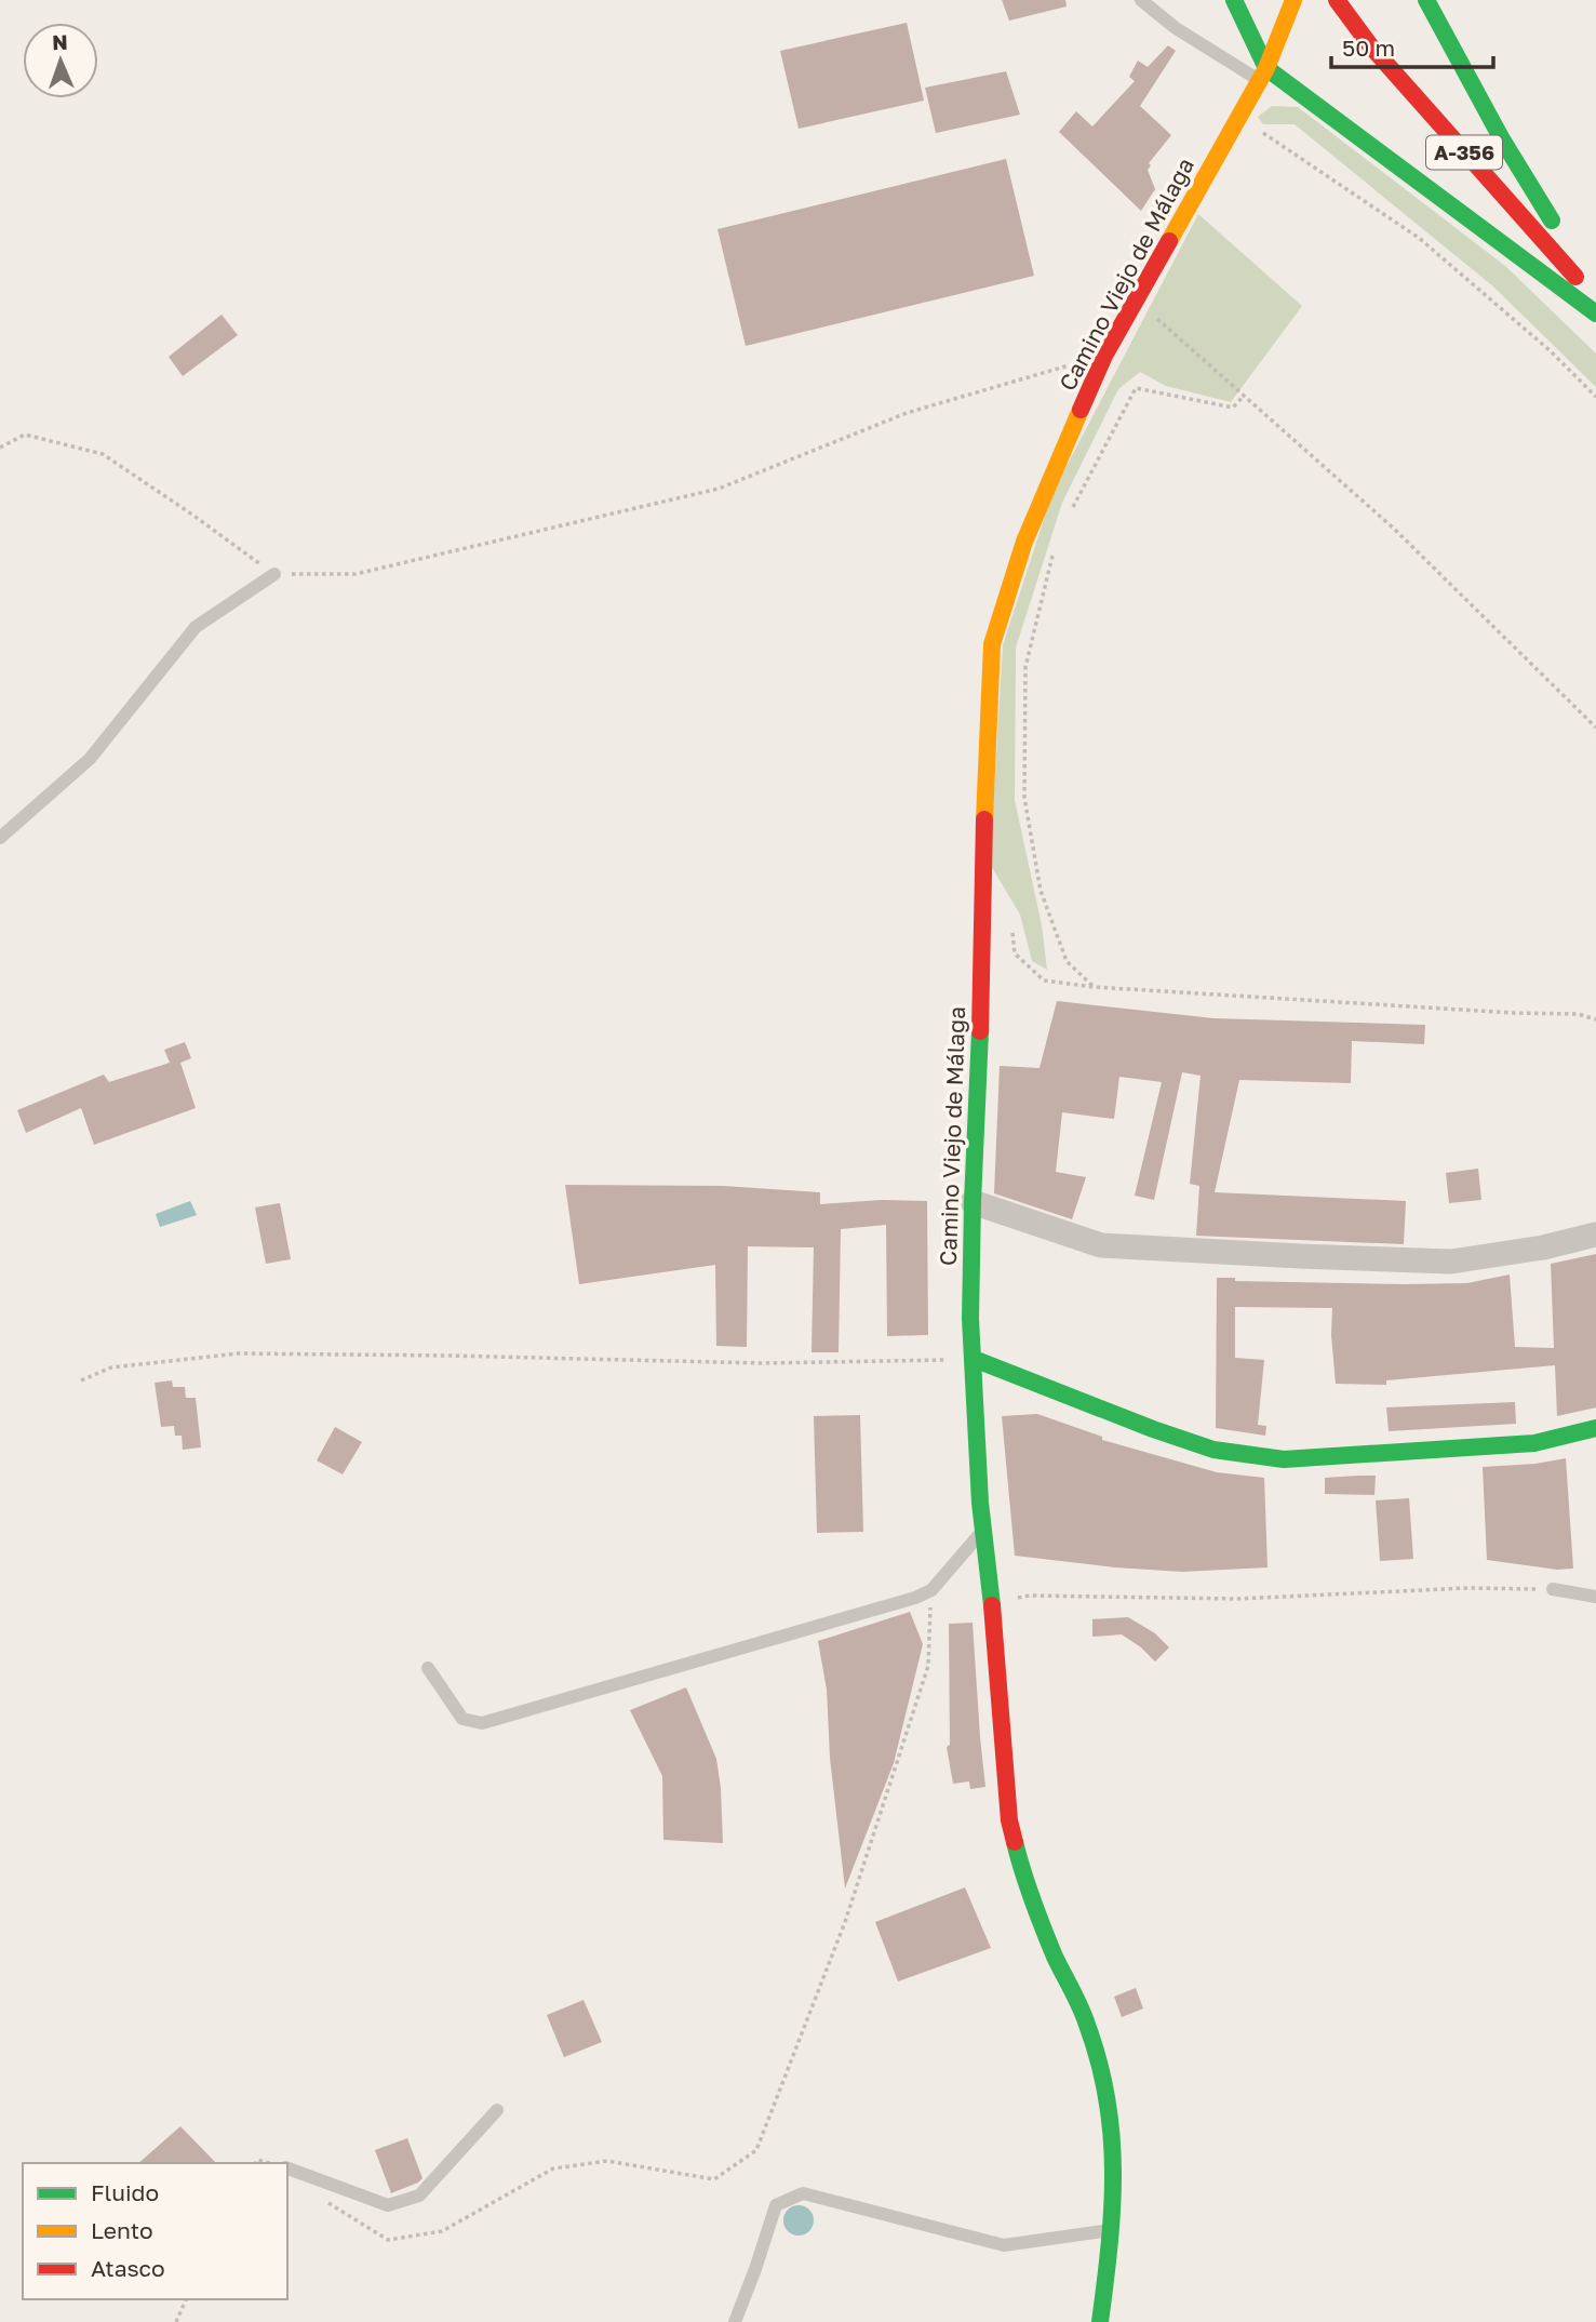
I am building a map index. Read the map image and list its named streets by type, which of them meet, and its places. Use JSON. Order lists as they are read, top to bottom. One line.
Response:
{"streets":{"street":["A-356","Camino Viejo de Málaga"]},"legend":["Fluido","Lento","Atasco"],"scale_bar":"50 m","north":"top"}
